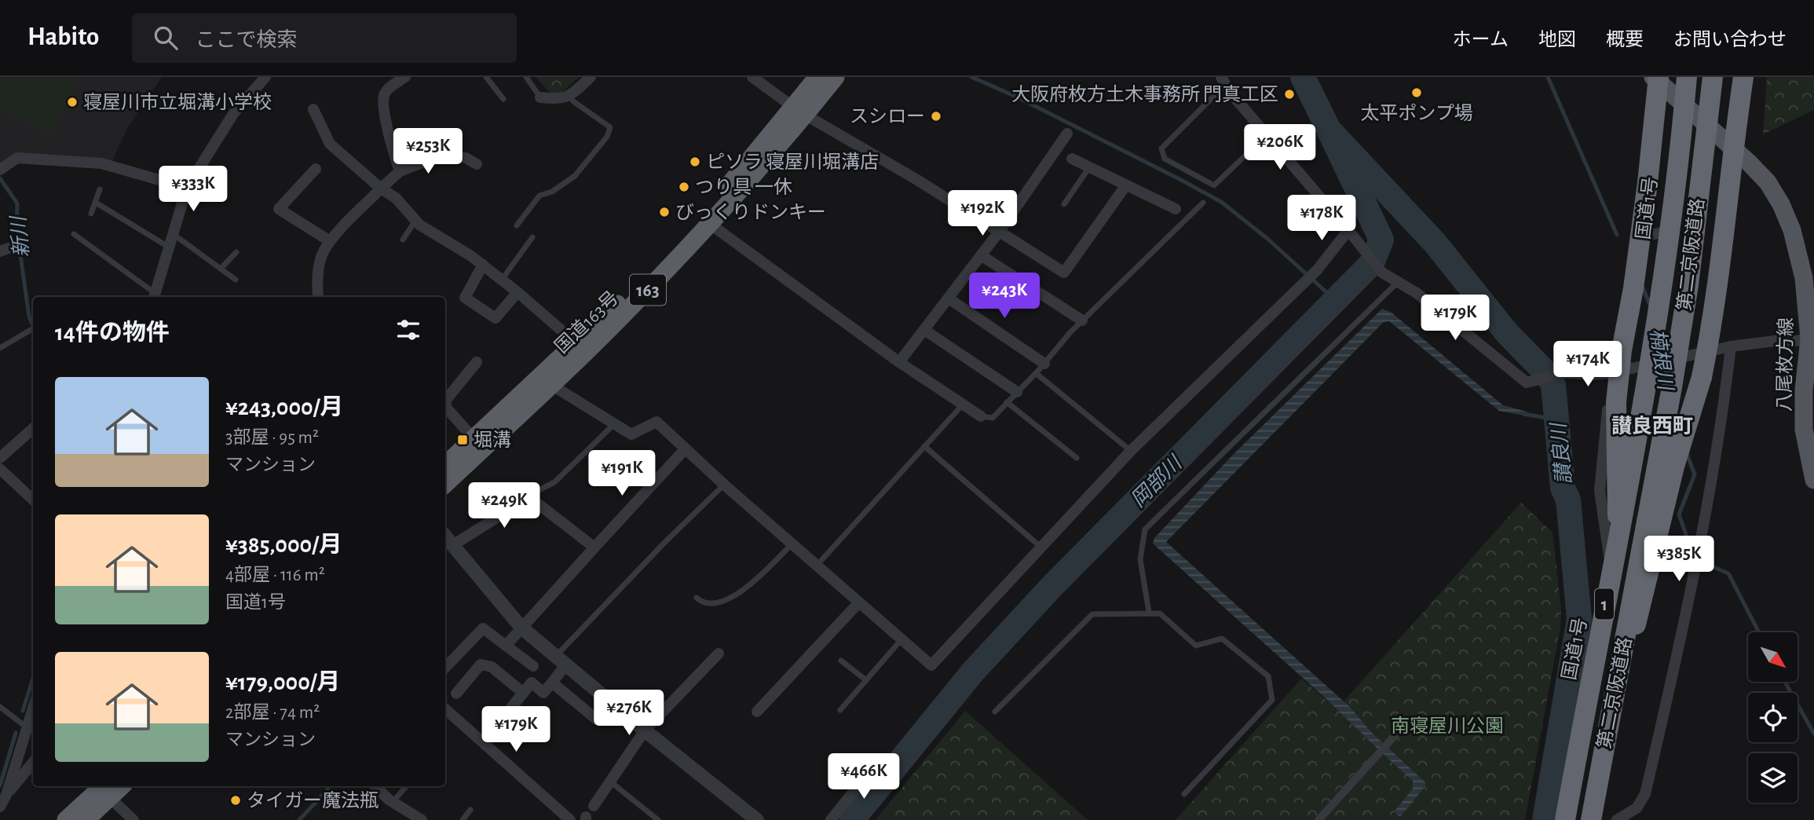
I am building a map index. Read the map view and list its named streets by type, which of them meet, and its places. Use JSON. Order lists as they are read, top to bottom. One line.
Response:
{"streets":{"highway":["国道1号","第二京阪道路","163","国道163号","1"],"main road":["八尾枚方線"]},"crossings":[["国道1号","第二京阪道路"],["国道1号","八尾枚方線"],["第二京阪道路","1"]],"districts":["讃良西町"],"water":["新川","楠根川","讃良川","岡部川"],"parks":["南寝屋川公園"],"places":{"other":["太平ポンプ場","大阪府枚方土木事務所 門真工区","寝屋川市立堀溝小学校","スシロー","ピソラ 寝屋川堀溝店","つり具 一休","びっくりドンキー","タイガー魔法瓶"],"transit":["堀溝"]},"north":"bottom right","page":{"header":"Habito","search":"ここで検索","nav":["ホーム","地図","概要","お問い合わせ"],"price":["¥206K","¥253K","¥333K","¥192K","¥178K","¥243K","¥179K","¥174K","¥191K","¥249K","¥385K","¥276K","¥179K","¥466K"],"heading":"14件の物件","list":[{"name":"¥243,000/月","note":"3部屋 · 95 m² · マンション"},{"name":"¥385,000/月","note":"4部屋 · 116 m² · 国道1号"},{"name":"¥179,000/月","note":"2部屋 · 74 m² · マンション"}]}}
